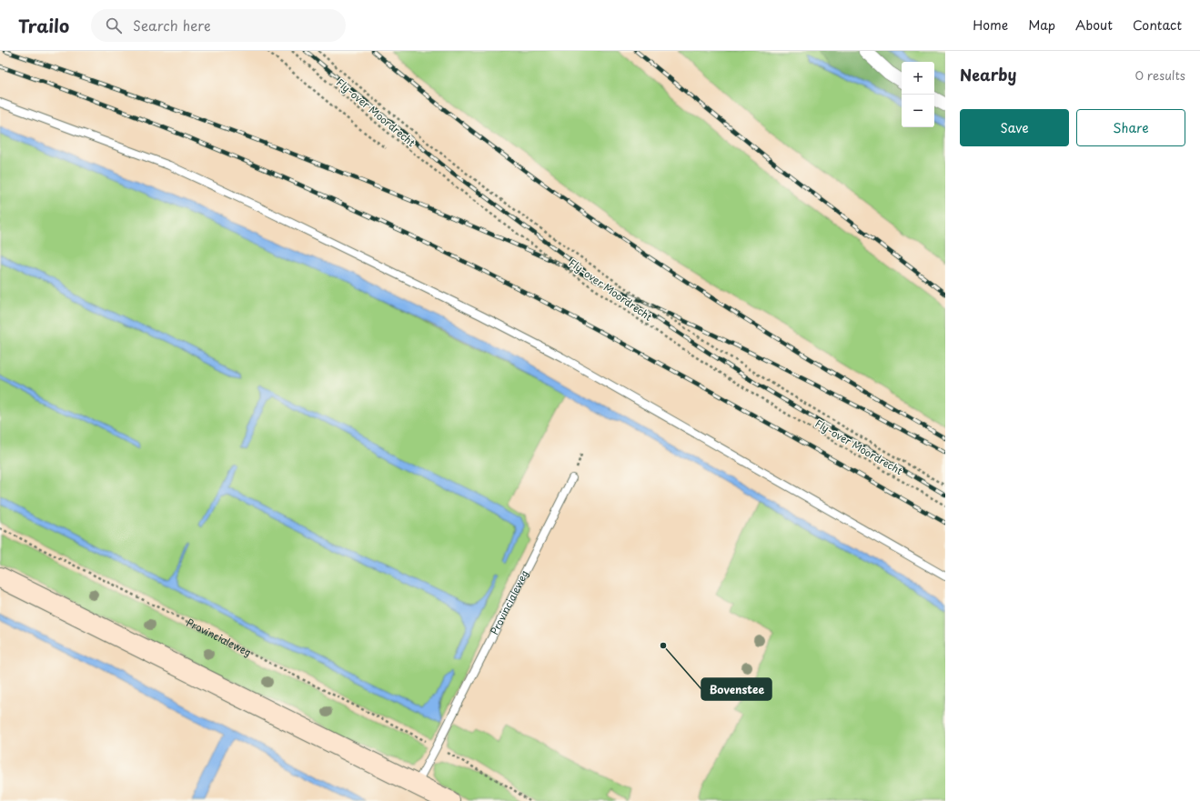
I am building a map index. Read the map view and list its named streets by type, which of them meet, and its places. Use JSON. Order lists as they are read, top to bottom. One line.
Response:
{"streets":{"lane":["Provincialeweg"],"path":["Fly-over Moordrecht"]},"places":["Bovenstee"],"page":{"header":"Trailo","search":"Search here","nav":["Home","Map","About","Contact"],"heading":["Nearby","0 results"],"map_buttons":["+","−"],"buttons":["Save","Share"]}}
